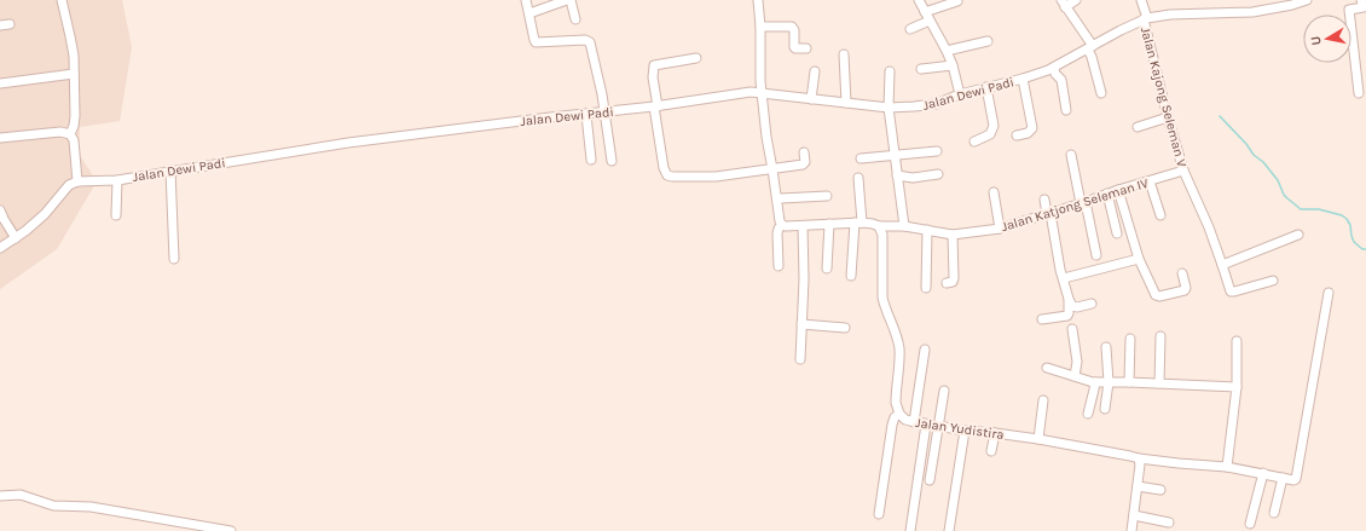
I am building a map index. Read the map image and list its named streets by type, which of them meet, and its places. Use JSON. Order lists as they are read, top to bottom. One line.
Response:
{"streets":{"street":["Jalan Dewi Padi","Jalan Kajong Seleman V","Jalan Katjong Seleman IV","Jalan Yudistira"]},"crossings":[["Jalan Dewi Padi","Jalan Kajong Seleman V"],["Jalan Kajong Seleman V","Jalan Katjong Seleman IV"],["Jalan Katjong Seleman IV","Jalan Yudistira"]],"north":"left"}
